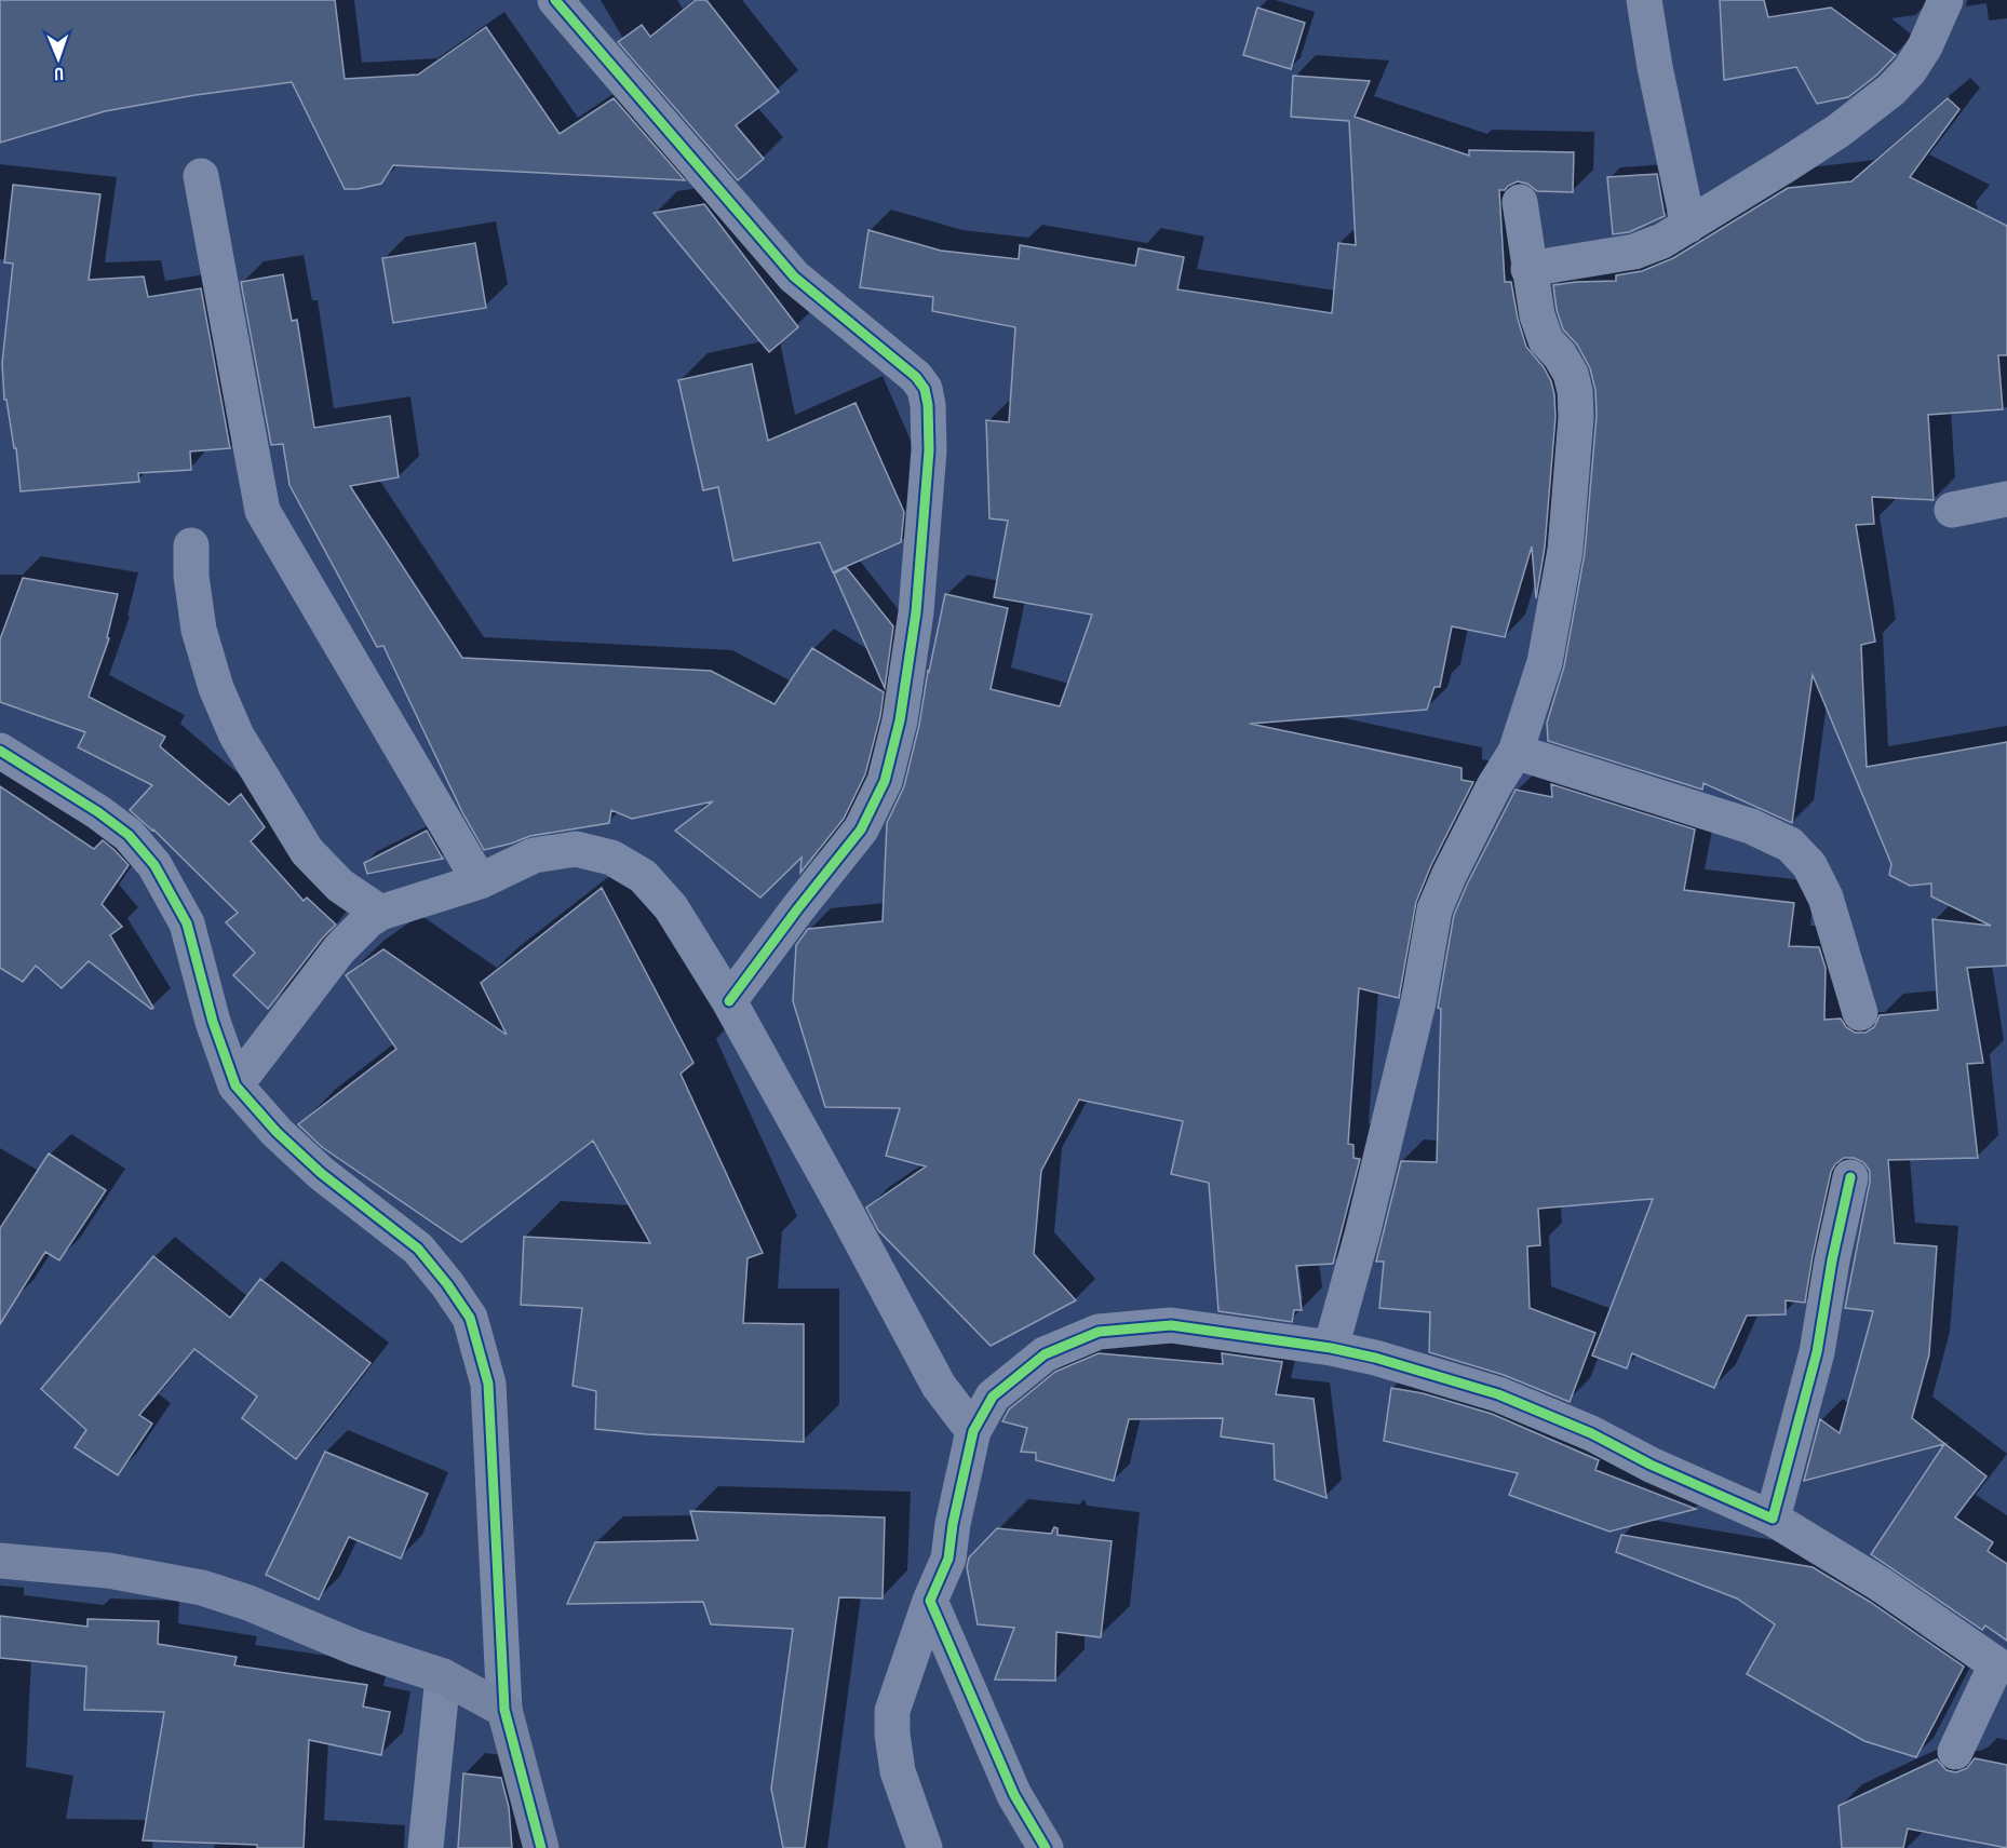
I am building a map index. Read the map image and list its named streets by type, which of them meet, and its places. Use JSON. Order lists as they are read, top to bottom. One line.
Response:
{"north":"bottom"}
